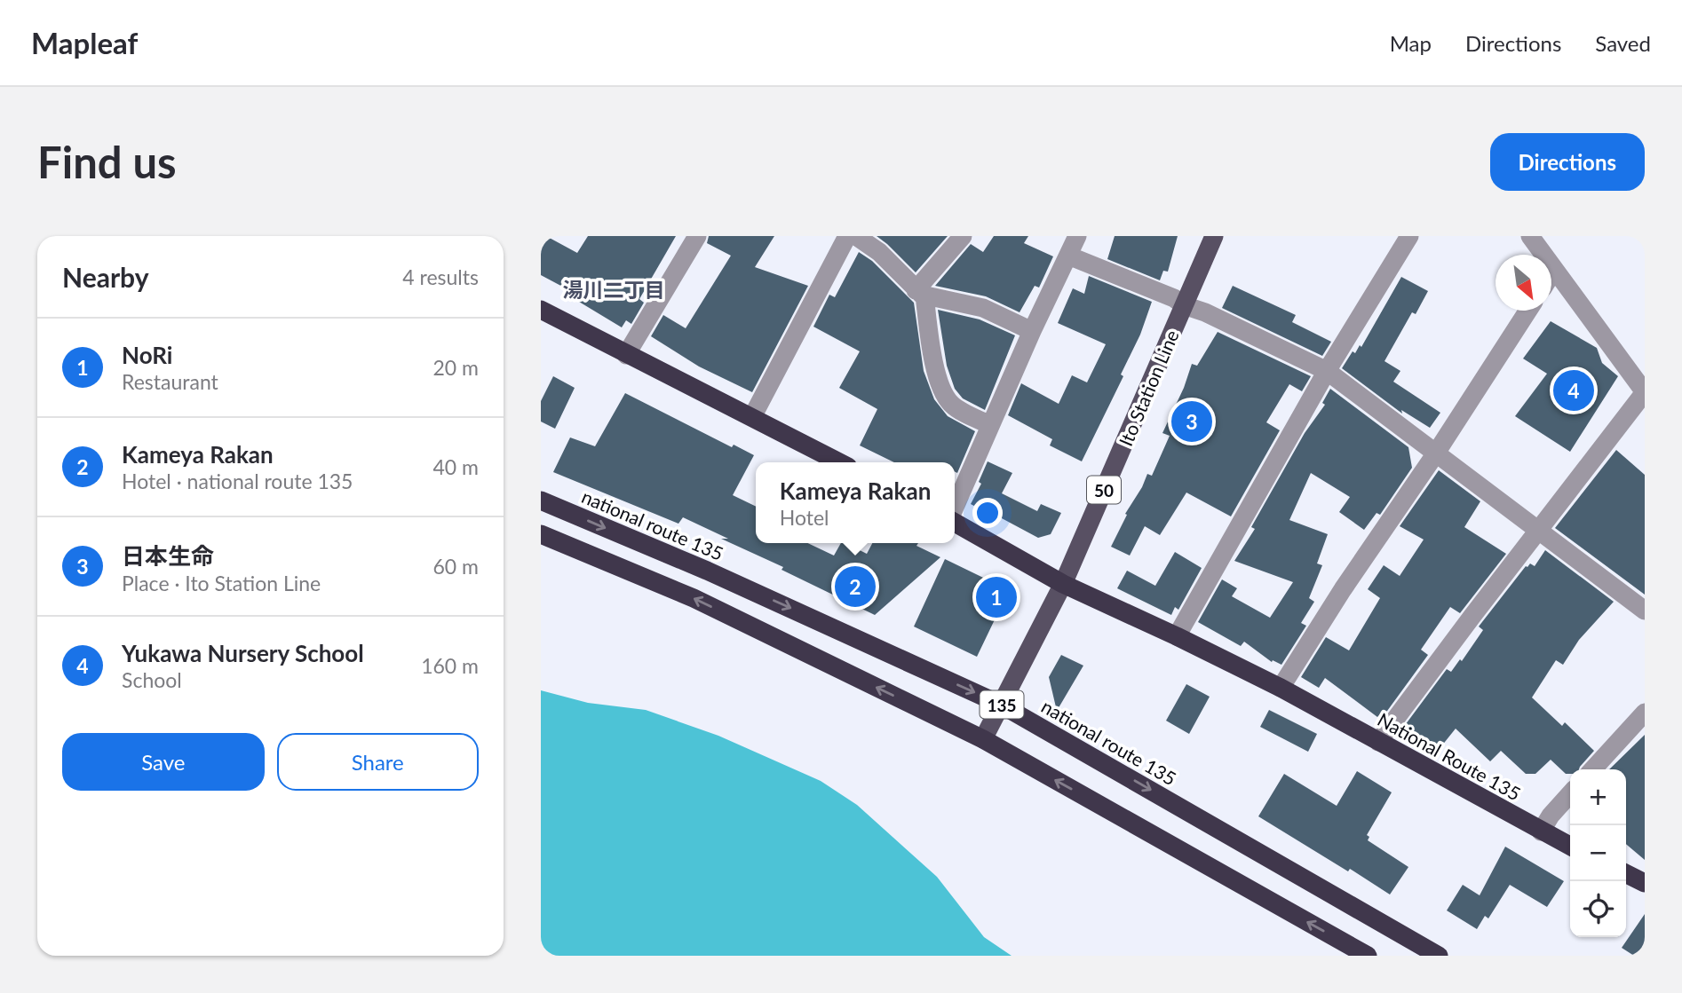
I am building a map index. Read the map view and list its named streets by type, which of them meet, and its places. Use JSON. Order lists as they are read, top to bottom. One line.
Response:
{"streets":{"highway":["national route 135","135","National Route 135"],"main road":["Ito Station Line","50"]},"crossings":[["Ito Station Line","national route 135"],["Ito Station Line","135"],["national route 135","National Route 135"]],"districts":["湯川二丁目"],"north":"bottom right","page":{"header":"Mapleaf","nav":["Map","Directions","Saved"],"buttons":["Directions",["Save","Share"]],"title":"Find us","heading":["Nearby","4 results"],"list":[{"mark":"1","name":"NoRi","note":"Restaurant","value":"20 m"},{"mark":"2","name":"Kameya Rakan","note":"Hotel · national route 135","value":"40 m"},{"mark":"3","name":"日本生命","note":"Place · Ito Station Line","value":"60 m"},{"mark":"4","name":"Yukawa Nursery School","note":"School","value":"160 m"}],"pins":["4","3","2","1"],"popup":["Kameya Rakan","Hotel"],"map_buttons":["+","−"]}}
